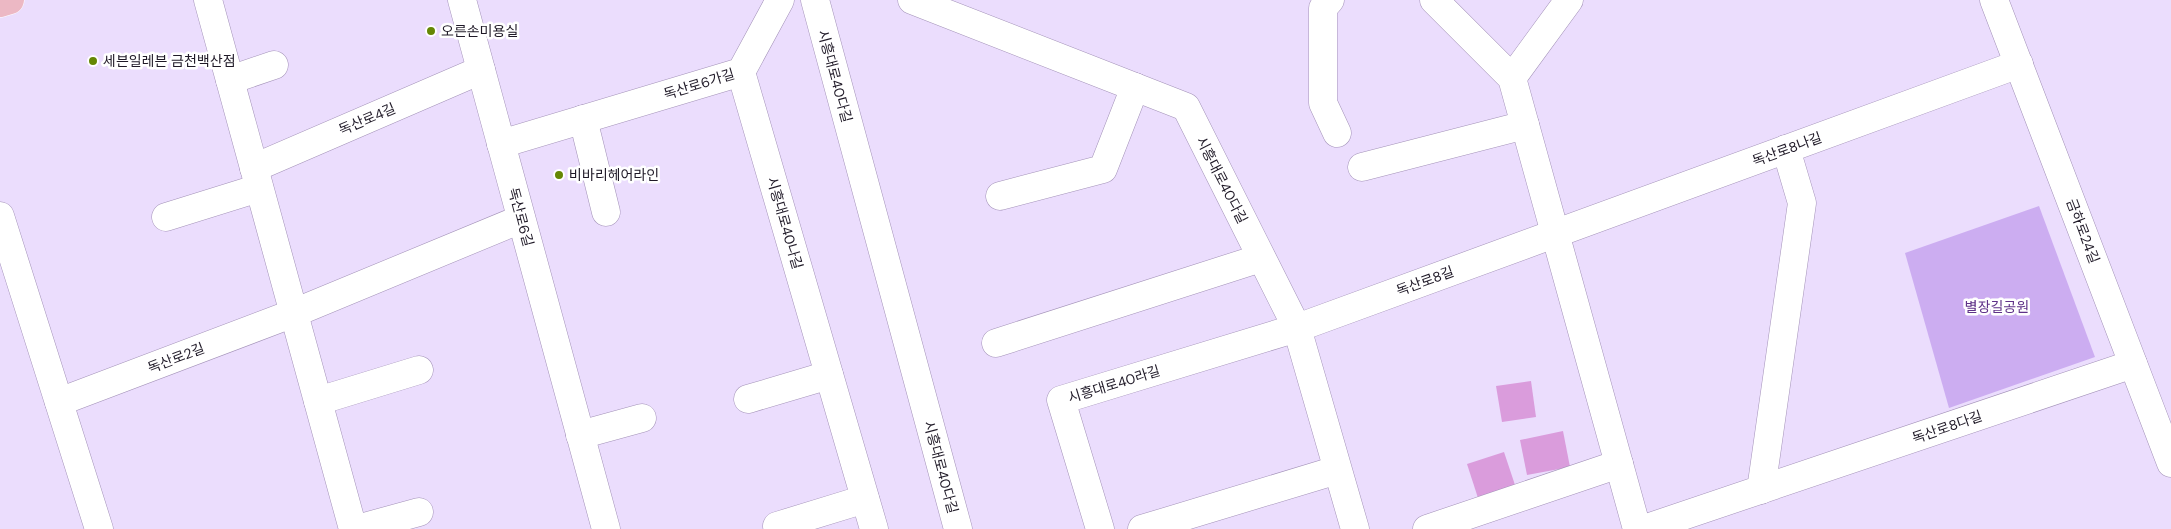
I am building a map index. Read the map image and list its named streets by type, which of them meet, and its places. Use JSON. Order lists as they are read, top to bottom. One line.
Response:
{"streets":{"street":["시흥대로40다길","독산로6가길","독산로4길","독산로8나길","독산로6길","시흥대로40나길","금하로24길","독산로8길","독산로2길","시흥대로40라길","독산로8다길"]},"crossings":[["시흥대로40다길","독산로8길"],["시흥대로40다길","시흥대로40라길"],["독산로6가길","독산로6길"],["독산로6가길","시흥대로40나길"],["독산로4길","독산로6길"],["독산로8나길","금하로24길"],["독산로8나길","독산로8길"],["금하로24길","독산로8다길"],["독산로8길","시흥대로40라길"]],"parks":["별장길공원"],"places":["오른손미용실","세븐일레븐 금천백산점","비바리헤어라인"]}
